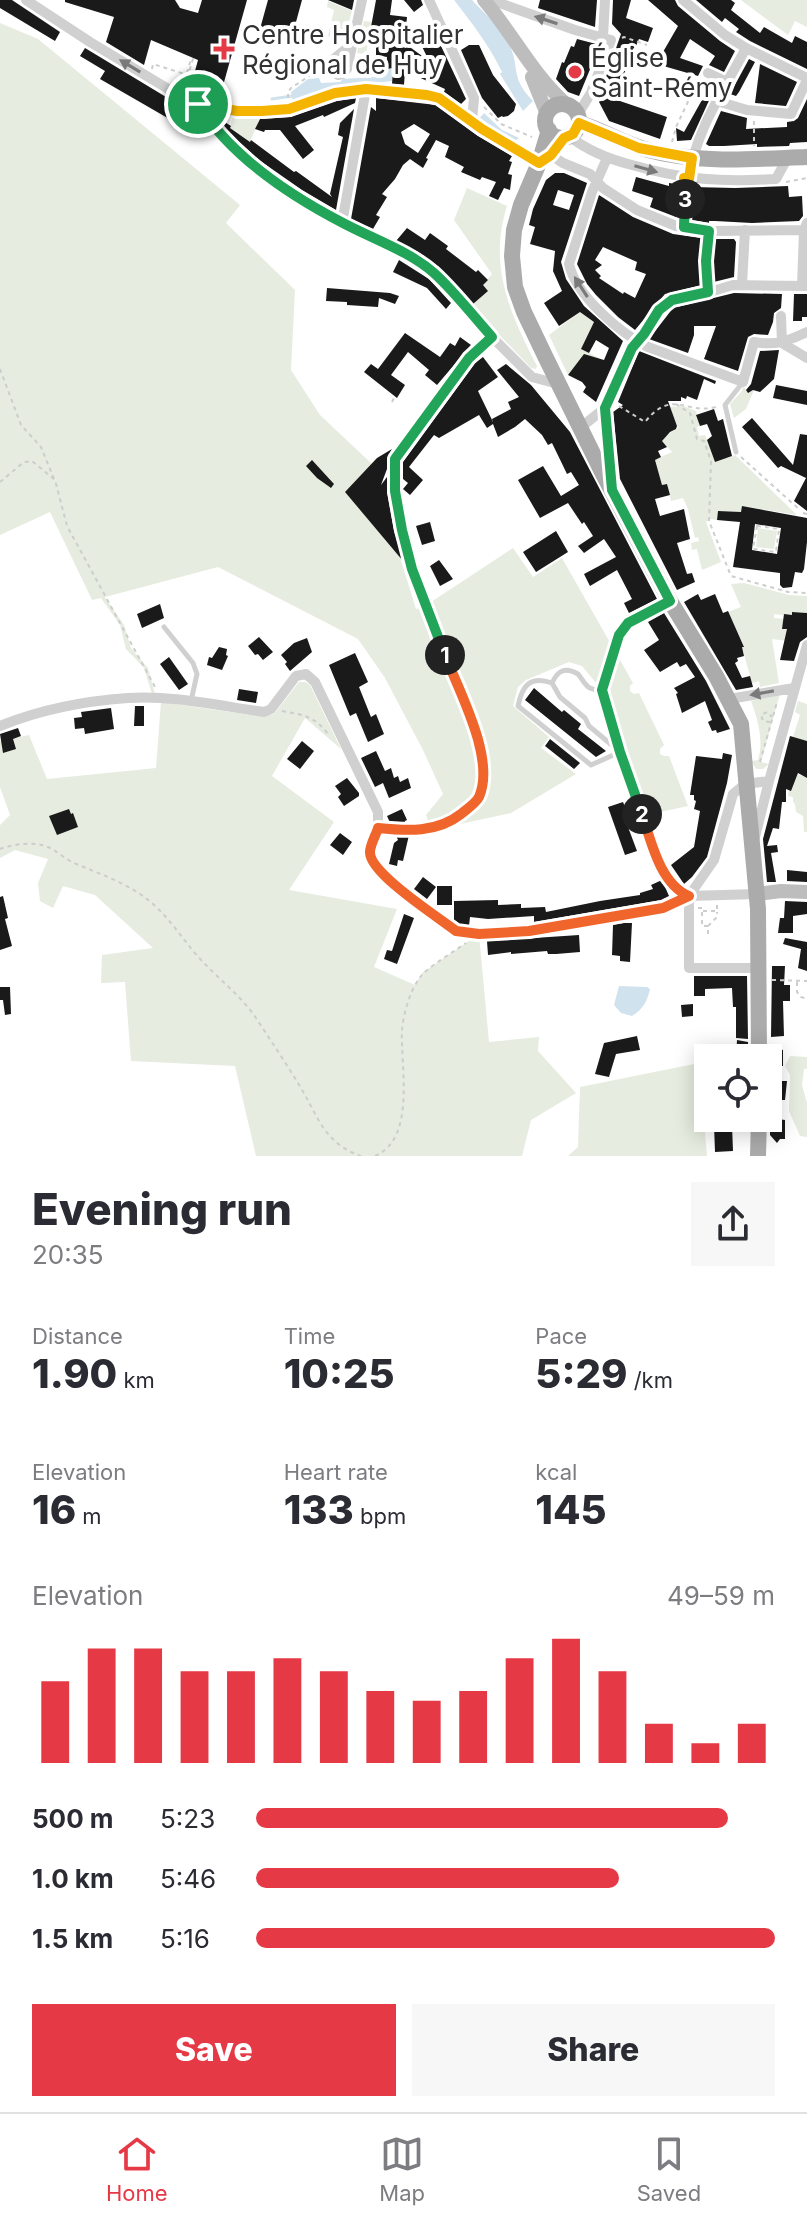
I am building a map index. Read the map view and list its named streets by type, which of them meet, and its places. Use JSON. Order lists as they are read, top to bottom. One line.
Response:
{"places":{"health":["Centre Hospitalier Régional de Huy"],"other":["Église Saint-Rémy"]},"page":{"pins":["3","1","2"],"heading":["Evening run","20:35"],"stats":[["Distance","1.90 km"],["Time","10:25"],["Pace","5:29 /km"],["Elevation","16 m"],["Heart rate","133 bpm"],["kcal","145"]],"chart":["Elevation","49–59 m"],"list":[{"name":"500 m","note":"5:23"},{"name":"1.0 km","note":"5:46"},{"name":"1.5 km","note":"5:16"}],"buttons":["Save","Share"],"tabs":["Home","Map","Saved"]}}
